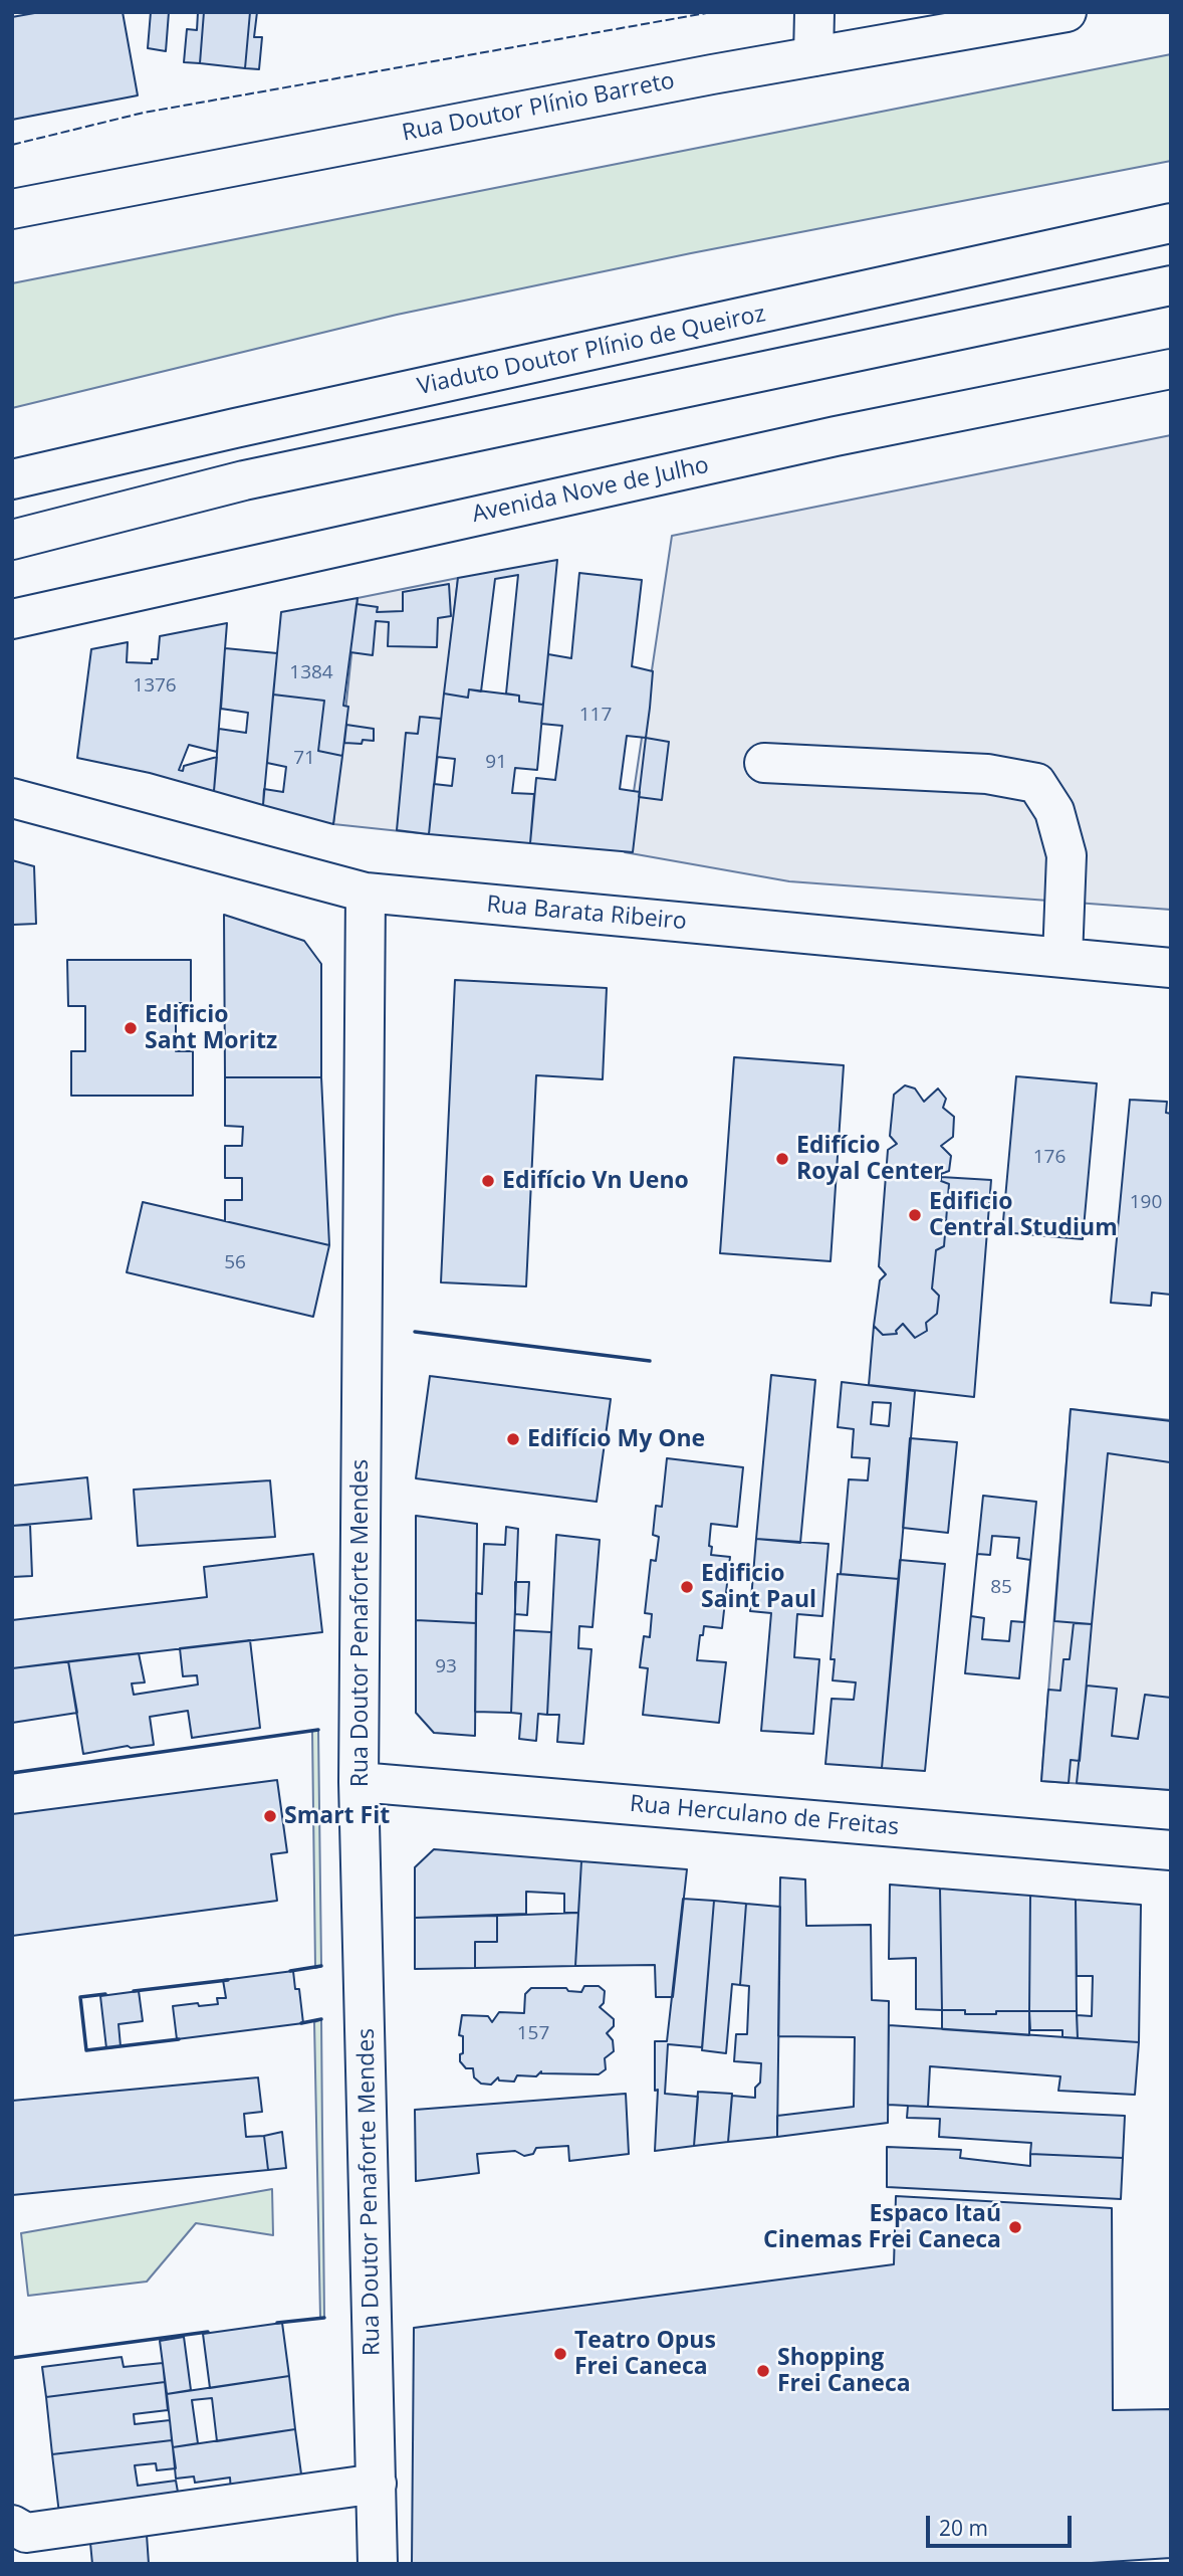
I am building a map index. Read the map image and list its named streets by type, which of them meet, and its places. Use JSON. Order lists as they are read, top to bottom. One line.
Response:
{"streets":{"main road":["Rua Doutor Plínio Barreto","Viaduto Doutor Plínio de Queiroz","Avenida Nove de Julho","Rua Barata Ribeiro","Rua Doutor Penaforte Mendes","Rua Herculano de Freitas"]},"crossings":[["Rua Barata Ribeiro","Rua Doutor Penaforte Mendes"],["Rua Doutor Penaforte Mendes","Rua Herculano de Freitas"]],"places":["Edificio Sant Moritz","Edifício Royal Center","Edifício Vn Ueno","Edificio Central Studium","Edifício My One","Edificio Saint Paul","Smart Fit","Espaco Itaú Cinemas Frei Caneca","Teatro Opus Frei Caneca","Shopping Frei Caneca"],"house_numbers":["1384","1376","117","71","91","176","190","56","85","93","157"],"scale_bar":"20 m"}
